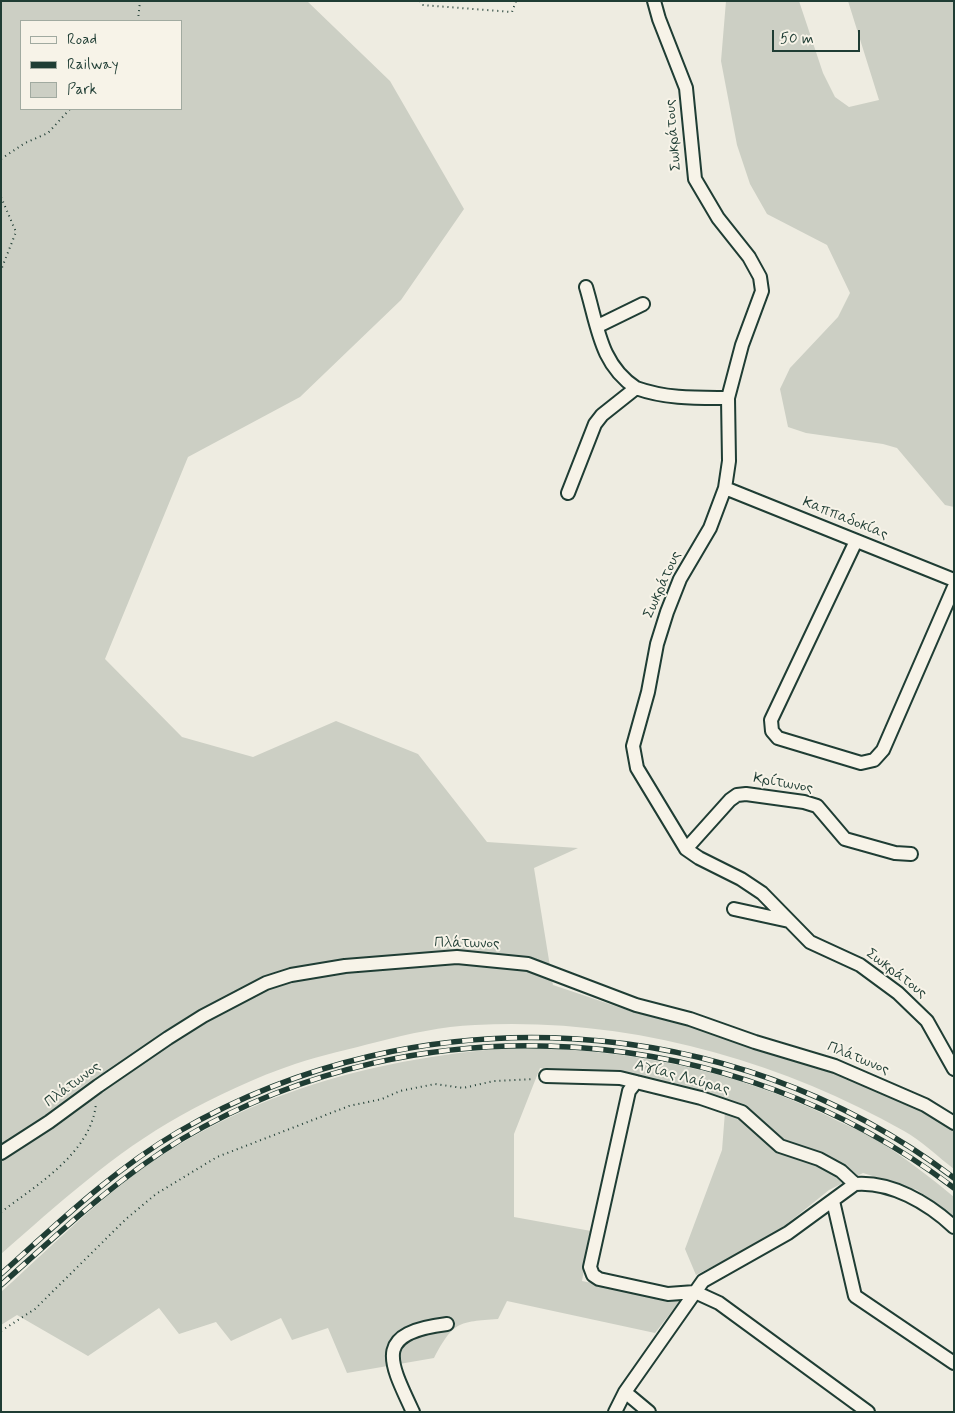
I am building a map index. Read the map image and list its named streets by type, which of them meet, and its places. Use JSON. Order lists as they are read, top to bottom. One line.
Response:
{"streets":{"street":["Σωκράτους","Καππαδοκίας","Κρίτωνος","Πλάτωνος","Αγίας Λαύρας"]},"crossings":[["Σωκράτους","Καππαδοκίας"],["Σωκράτους","Κρίτωνος"]],"legend":["Road","Railway","Park"],"scale_bar":"50 m"}
